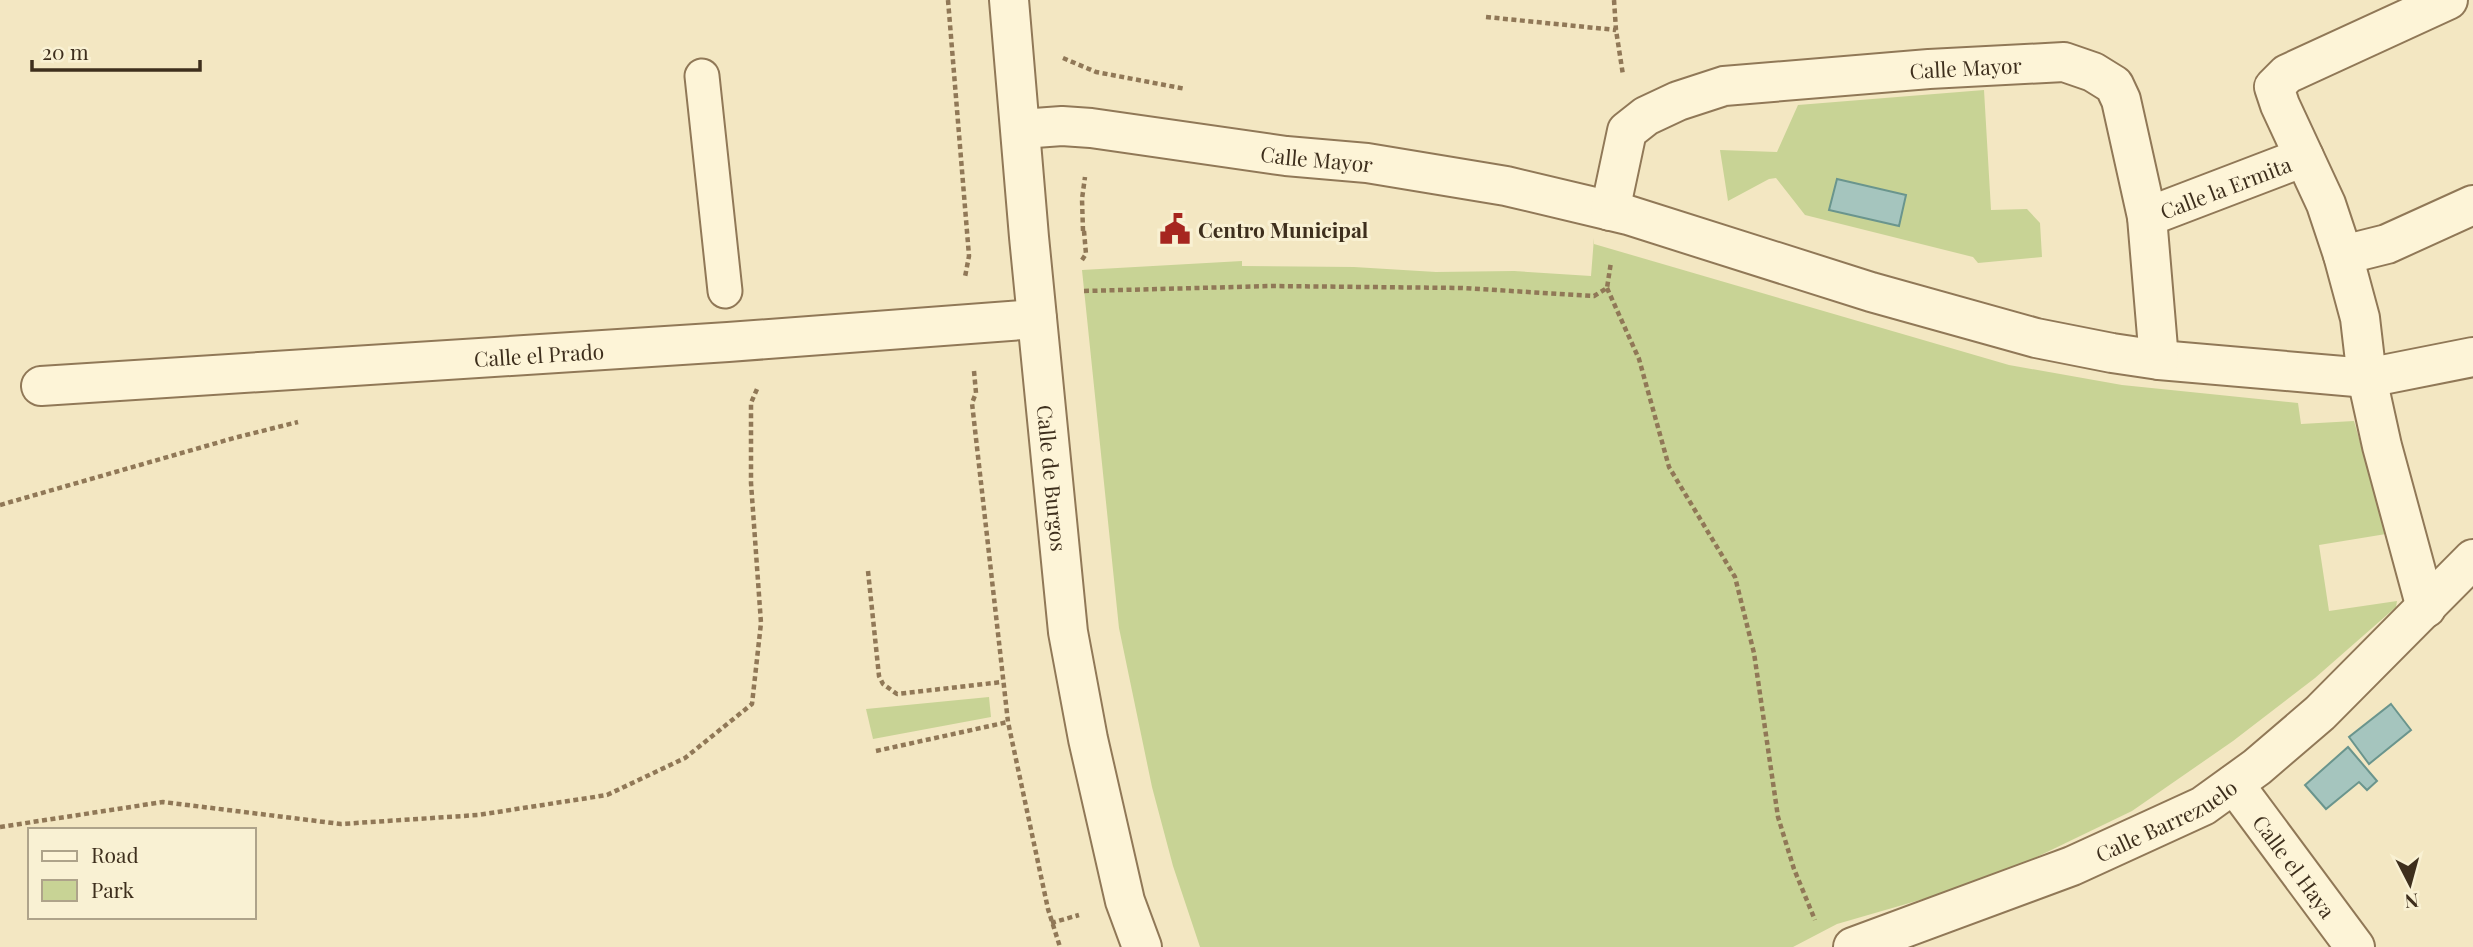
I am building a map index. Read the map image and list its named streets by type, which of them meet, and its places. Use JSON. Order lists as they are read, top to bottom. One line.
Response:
{"streets":{"street":["Calle Mayor","Calle la Ermita","Calle el Prado","Calle de Burgos","Calle Barrezuelo","Calle el Haya"]},"crossings":[["Calle Mayor","Calle la Ermita"],["Calle Mayor","Calle de Burgos"],["Calle el Prado","Calle de Burgos"],["Calle Barrezuelo","Calle el Haya"]],"places":{"public building":["Centro Municipal"]},"legend":["Road","Park"],"scale_bar":"20 m","north":"bottom"}
